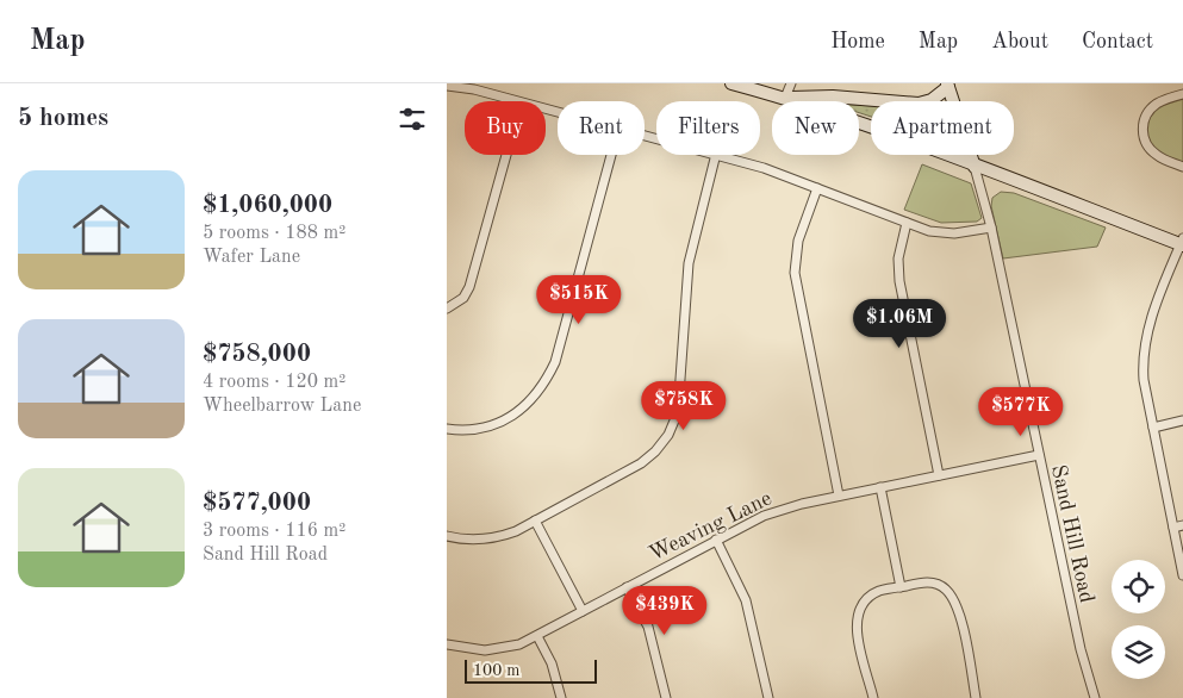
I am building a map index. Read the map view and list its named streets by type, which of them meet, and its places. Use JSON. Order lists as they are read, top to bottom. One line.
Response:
{"streets":{"street":["Weaving Lane","Sand Hill Road"]},"crossings":[["Weaving Lane","Sand Hill Road"]],"scale_bar":"100 m","page":{"header":"Map","nav":["Home","Map","About","Contact"],"heading":"5 homes","chip":["Buy","Rent","Filters","New","Apartment"],"list":[{"name":"$1,060,000","note":"5 rooms · 188 m² · Wafer Lane"},{"name":"$758,000","note":"4 rooms · 120 m² · Wheelbarrow Lane"},{"name":"$577,000","note":"3 rooms · 116 m² · Sand Hill Road"}],"price":["$515K","$1.06M","$758K","$577K","$439K"],"scale":"100 m"}}
